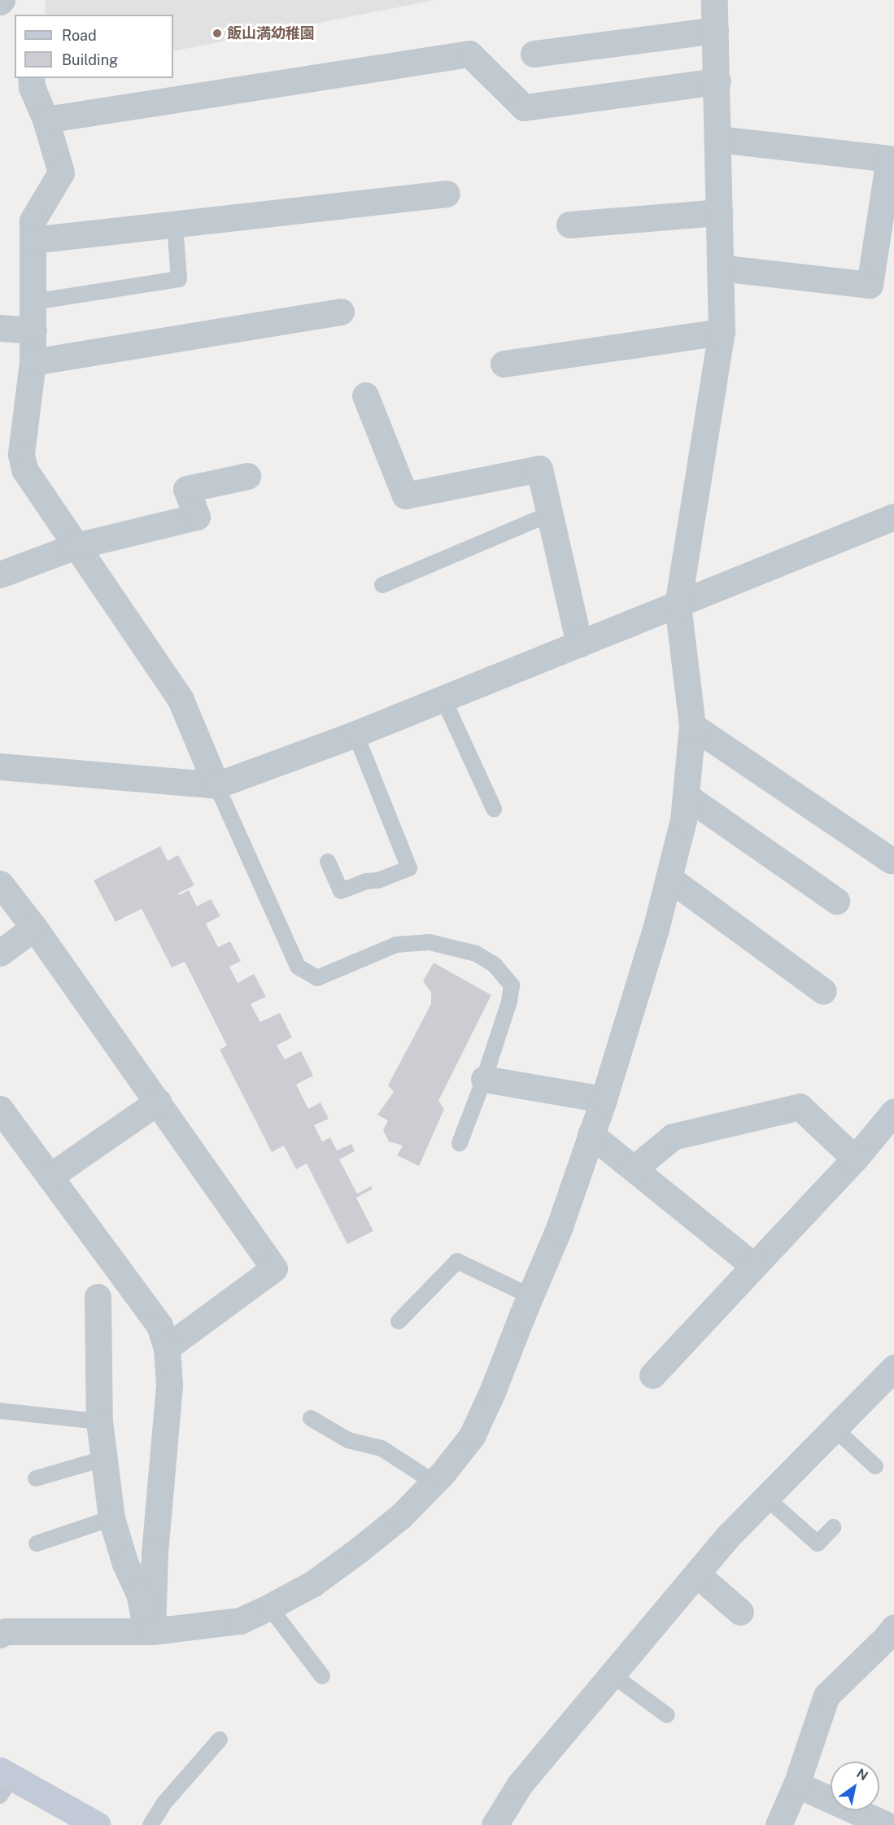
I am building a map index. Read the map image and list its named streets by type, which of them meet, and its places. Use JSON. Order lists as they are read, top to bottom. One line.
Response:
{"places":["飯山満幼稚園"],"legend":["Road","Building"],"north":"top right"}
